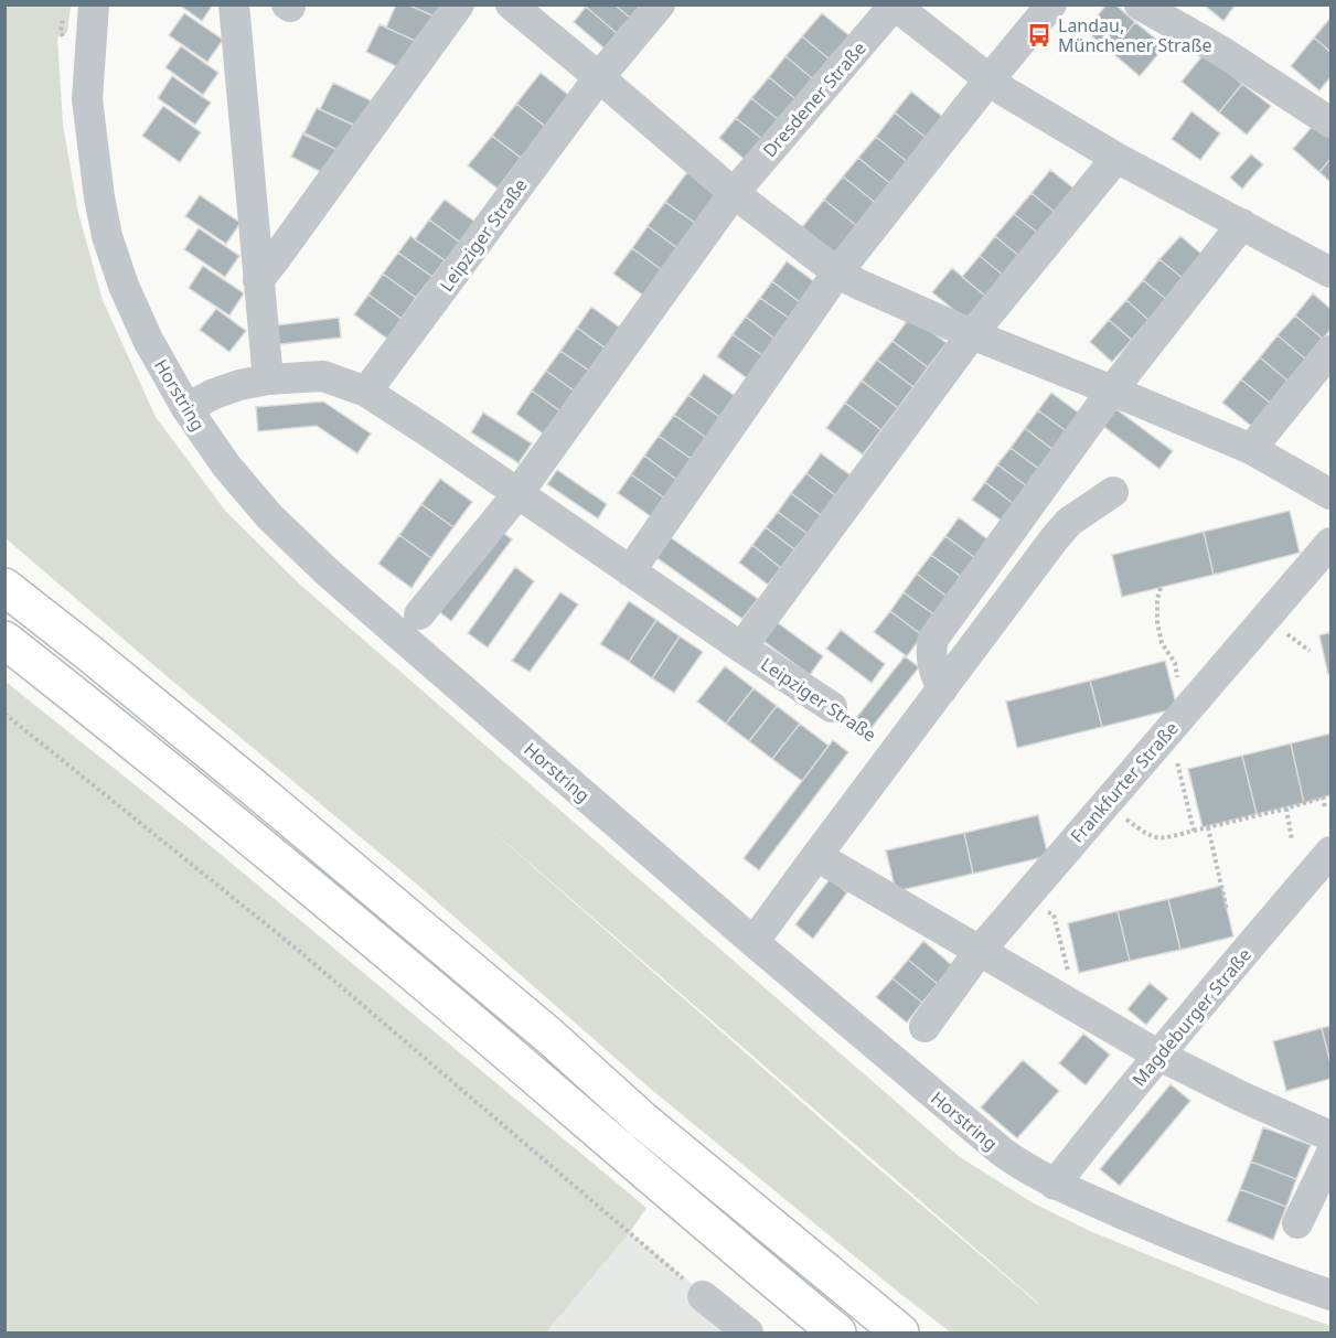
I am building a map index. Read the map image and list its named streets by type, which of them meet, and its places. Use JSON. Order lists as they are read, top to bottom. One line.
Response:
{"streets":{"street":["Dresdener Straße","Leipziger Straße","Horstring","Frankfurter Straße","Magdeburger Straße"]},"crossings":[["Leipziger Straße","Horstring"],["Horstring","Magdeburger Straße"]],"places":{"bus stop":["Landau, Münchener Straße"]}}
